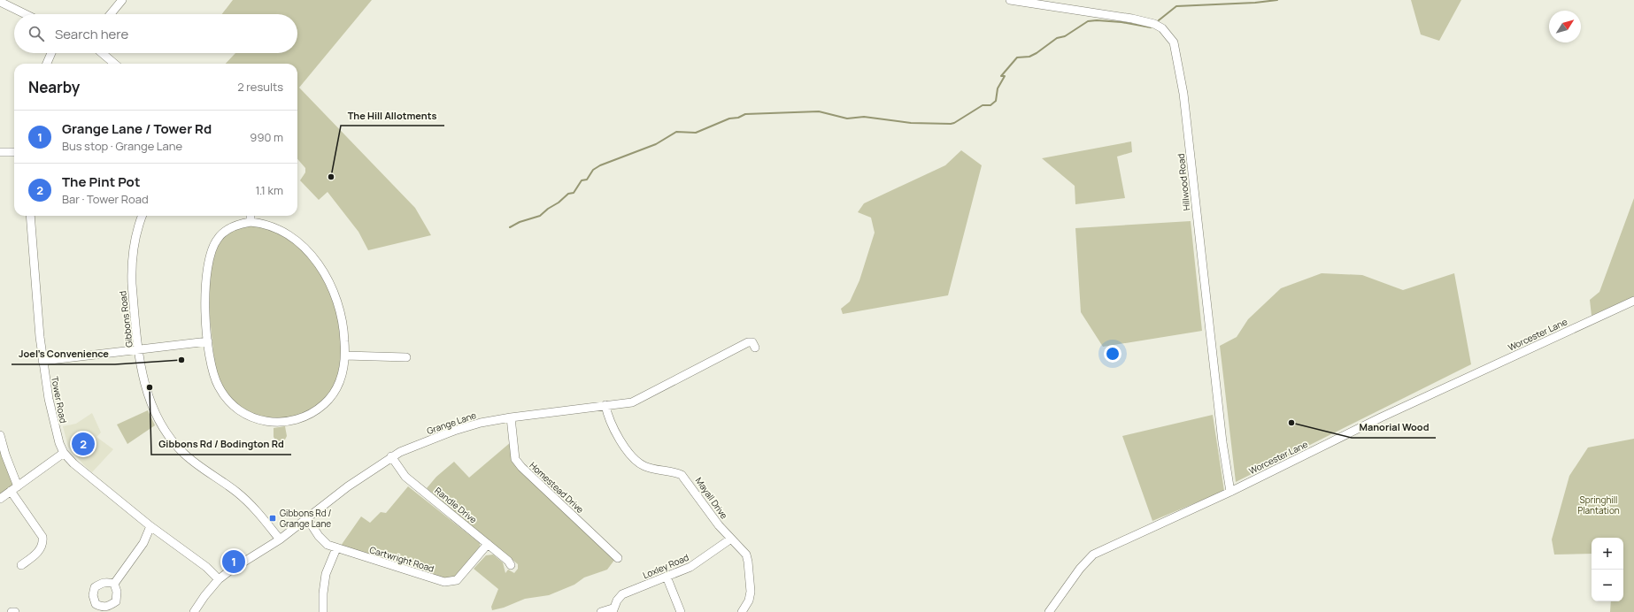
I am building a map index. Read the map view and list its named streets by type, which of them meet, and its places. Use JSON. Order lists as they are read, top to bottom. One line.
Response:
{"streets":{"street":["Hillwood Road","Gibbons Road","Worcester Lane","Tower Road","Grange Lane","Homestead Drive","Mayall Drive","Randle Drive","Cartwright Road","Loxley Road"]},"crossings":[["Hillwood Road","Worcester Lane"],["Gibbons Road","Grange Lane"],["Tower Road","Grange Lane"],["Grange Lane","Homestead Drive"],["Grange Lane","Mayall Drive"],["Grange Lane","Randle Drive"],["Grange Lane","Cartwright Road"],["Mayall Drive","Loxley Road"],["Randle Drive","Cartwright Road"]],"parks":["Springhill Plantation"],"places":{"other":["The Hill Allotments","Joel's Convenience","Gibbons Rd / Bodington Rd","Manorial Wood"],"transit":["Gibbons Rd / Grange Lane"]},"north":"top right","page":{"search":"Search here","heading":["Nearby","2 results"],"list":[{"mark":"1","name":"Grange Lane / Tower Rd","note":"Bus stop · Grange Lane","value":"990 m"},{"mark":"2","name":"The Pint Pot","note":"Bar · Tower Road","value":"1.1 km"}],"pins":["2","1"],"map_buttons":["+","−"]}}
